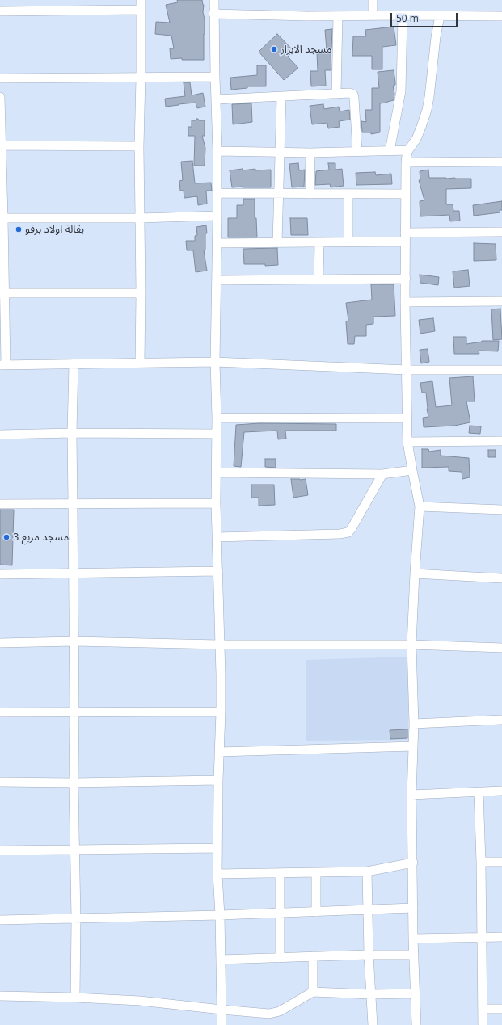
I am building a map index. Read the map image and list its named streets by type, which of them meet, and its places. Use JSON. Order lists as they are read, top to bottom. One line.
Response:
{"places":["مسجد الابرار","بقالة اولاد برقو","مسجد مربع 3"],"scale_bar":"50 m"}
